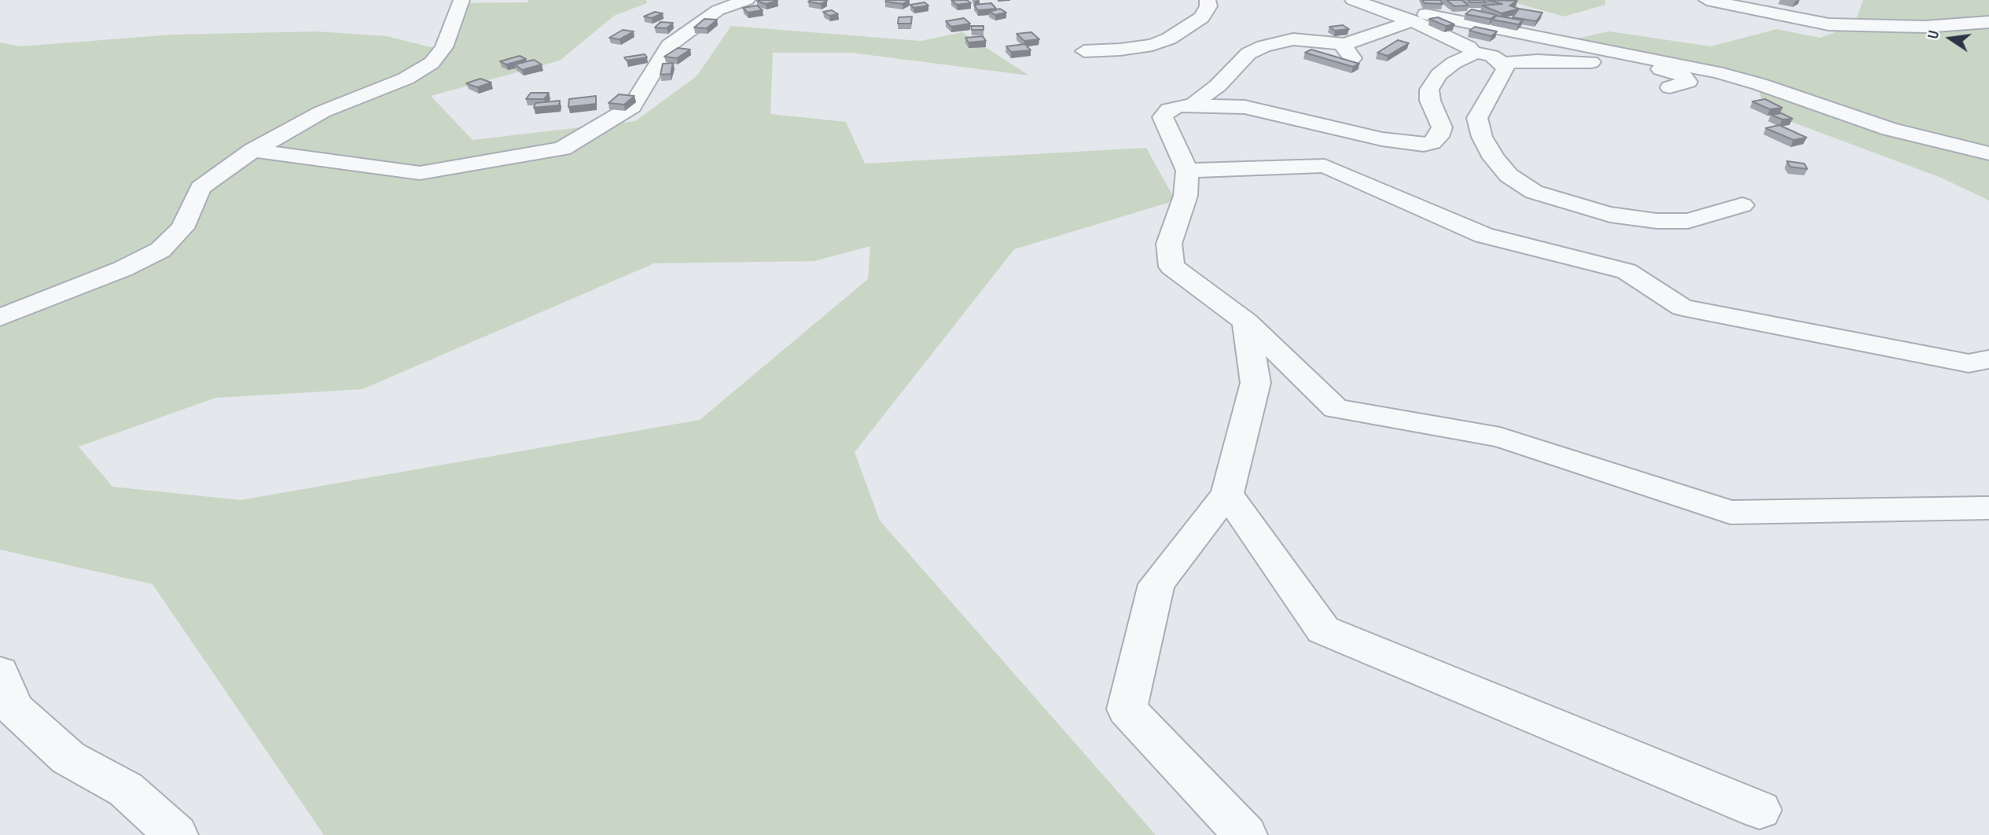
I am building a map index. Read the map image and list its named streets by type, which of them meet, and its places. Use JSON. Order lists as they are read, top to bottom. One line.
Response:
{"north":"left"}
